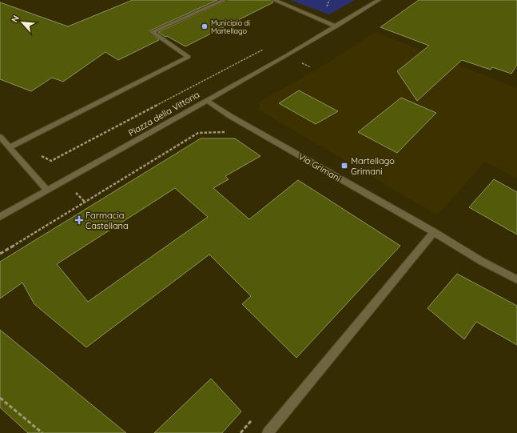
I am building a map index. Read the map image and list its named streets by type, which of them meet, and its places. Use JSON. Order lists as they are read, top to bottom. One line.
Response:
{"streets":{"street":["Piazza della Vittoria","Via Grimani"]},"crossings":[["Piazza della Vittoria","Via Grimani"]],"places":{"other":["Municipio di Martellago"],"transit":["Martellago Grimani"],"health":["Farmacia Castellana"]},"north":"top left"}
